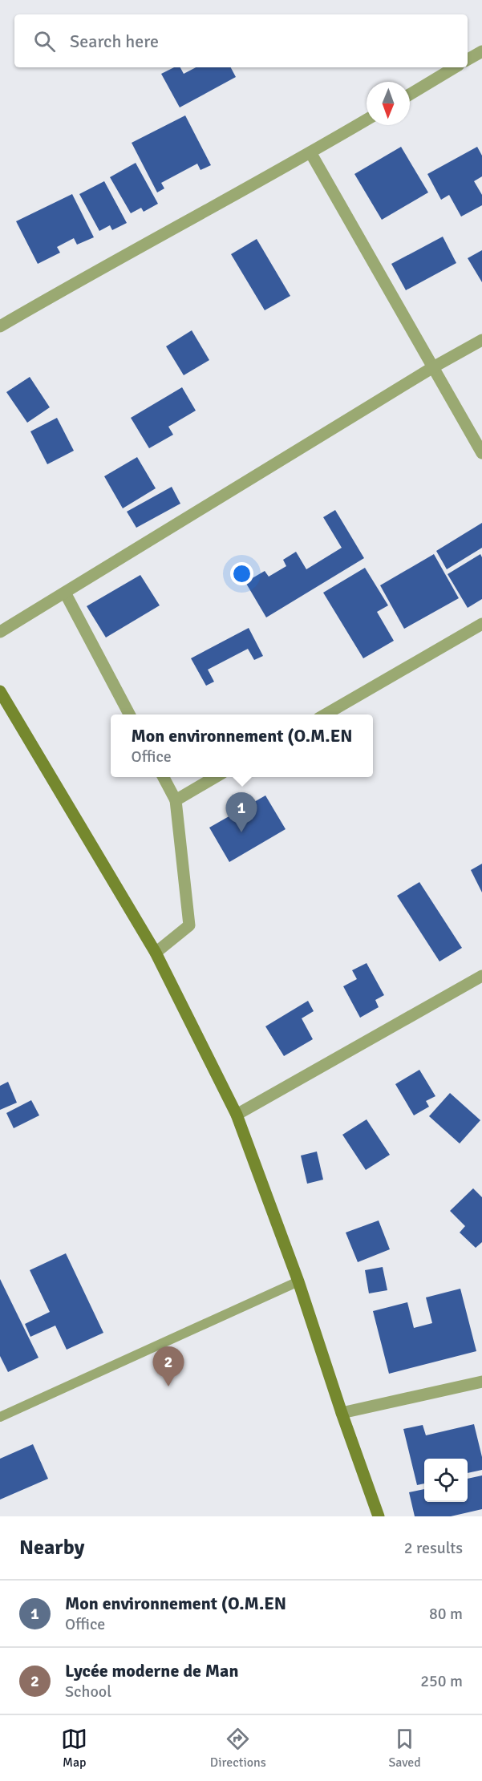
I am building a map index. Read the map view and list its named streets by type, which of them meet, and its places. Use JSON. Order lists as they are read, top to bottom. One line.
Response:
{"north":"bottom","page":{"search":"Search here","popup":["Mon environnement (O.M.EN","Office"],"pins":["1","2"],"heading":["Nearby","2 results"],"list":[{"mark":"1","name":"Mon environnement (O.M.EN","note":"Office","value":"80 m"},{"mark":"2","name":"Lycée moderne de Man","note":"School","value":"250 m"}],"nav":["Map","Directions","Saved"]}}
